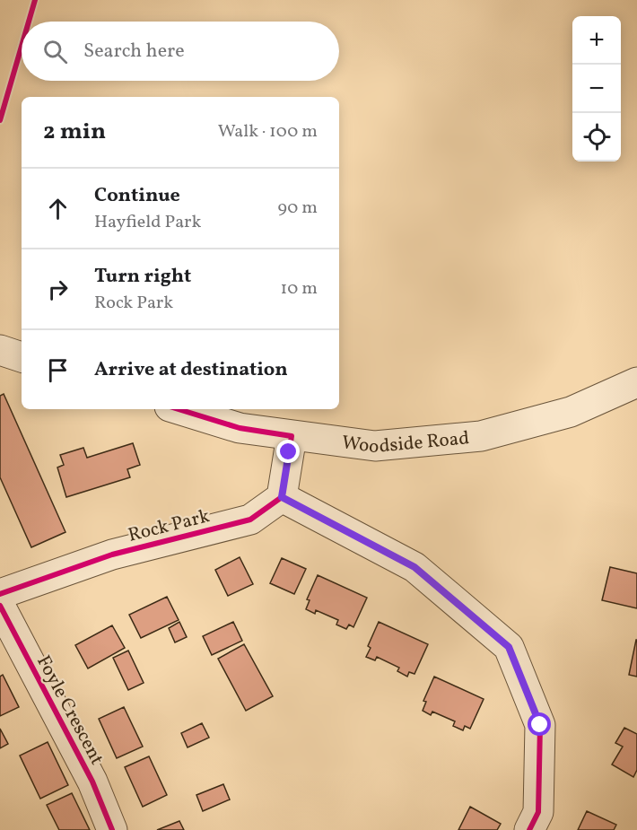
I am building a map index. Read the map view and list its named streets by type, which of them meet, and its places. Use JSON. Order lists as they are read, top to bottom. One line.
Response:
{"streets":{"street":["Woodside Road","Rock Park","Foyle Crescent"]},"page":{"map_buttons":["+","−"],"search":"Search here","heading":["2 min","Walk · 100 m"],"list":[["Continue","Hayfield Park","90 m"],["Turn right","Rock Park","10 m"],"Arrive at destination"]}}
